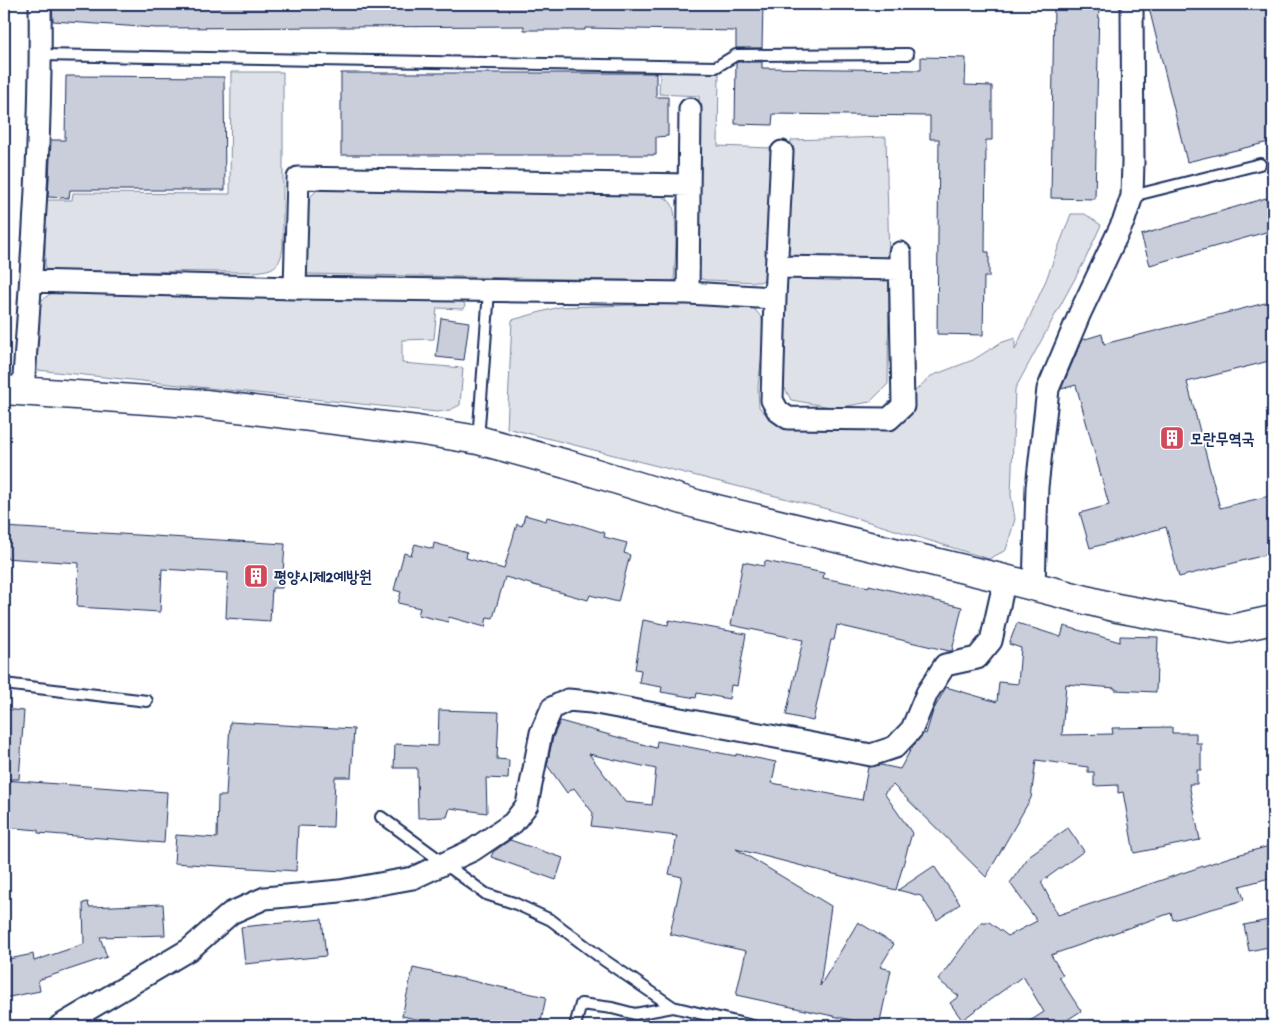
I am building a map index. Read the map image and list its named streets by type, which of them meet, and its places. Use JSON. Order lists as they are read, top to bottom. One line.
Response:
{"places":{"building":["모란무역국","평양시제2예방원"]}}
